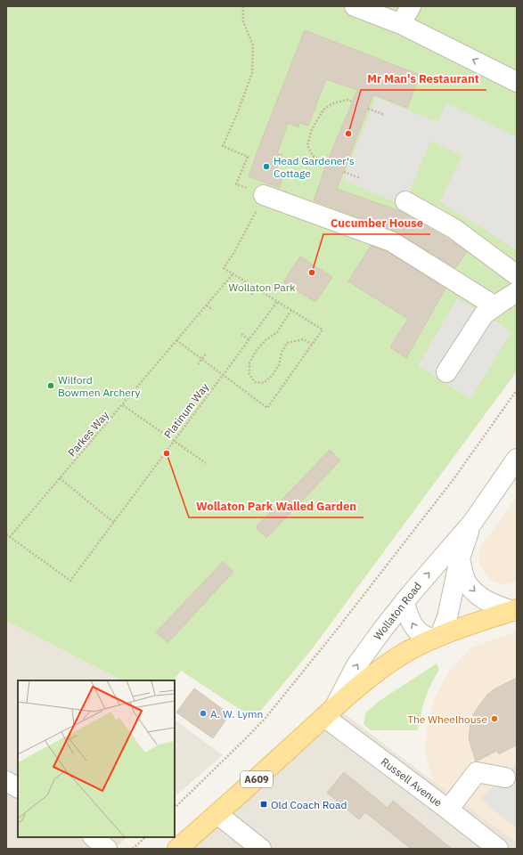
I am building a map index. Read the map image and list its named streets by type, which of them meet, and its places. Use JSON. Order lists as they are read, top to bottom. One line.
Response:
{"streets":{"main road":["Wollaton Road","A609"],"street":["Russell Avenue"],"path":["Platinum Way","Parkes Way"]},"crossings":[["Platinum Way","Parkes Way"],["Wollaton Road","Russell Avenue"]],"parks":["Wollaton Park"],"places":{"other":["Mr Man's Restaurant","Head Gardener's Cottage","Cucumber House","Wilford Bowmen Archery","Wollaton Park Walled Garden","A. W. Lymn","The Wheelhouse"],"transit":["Old Coach Road"]}}
